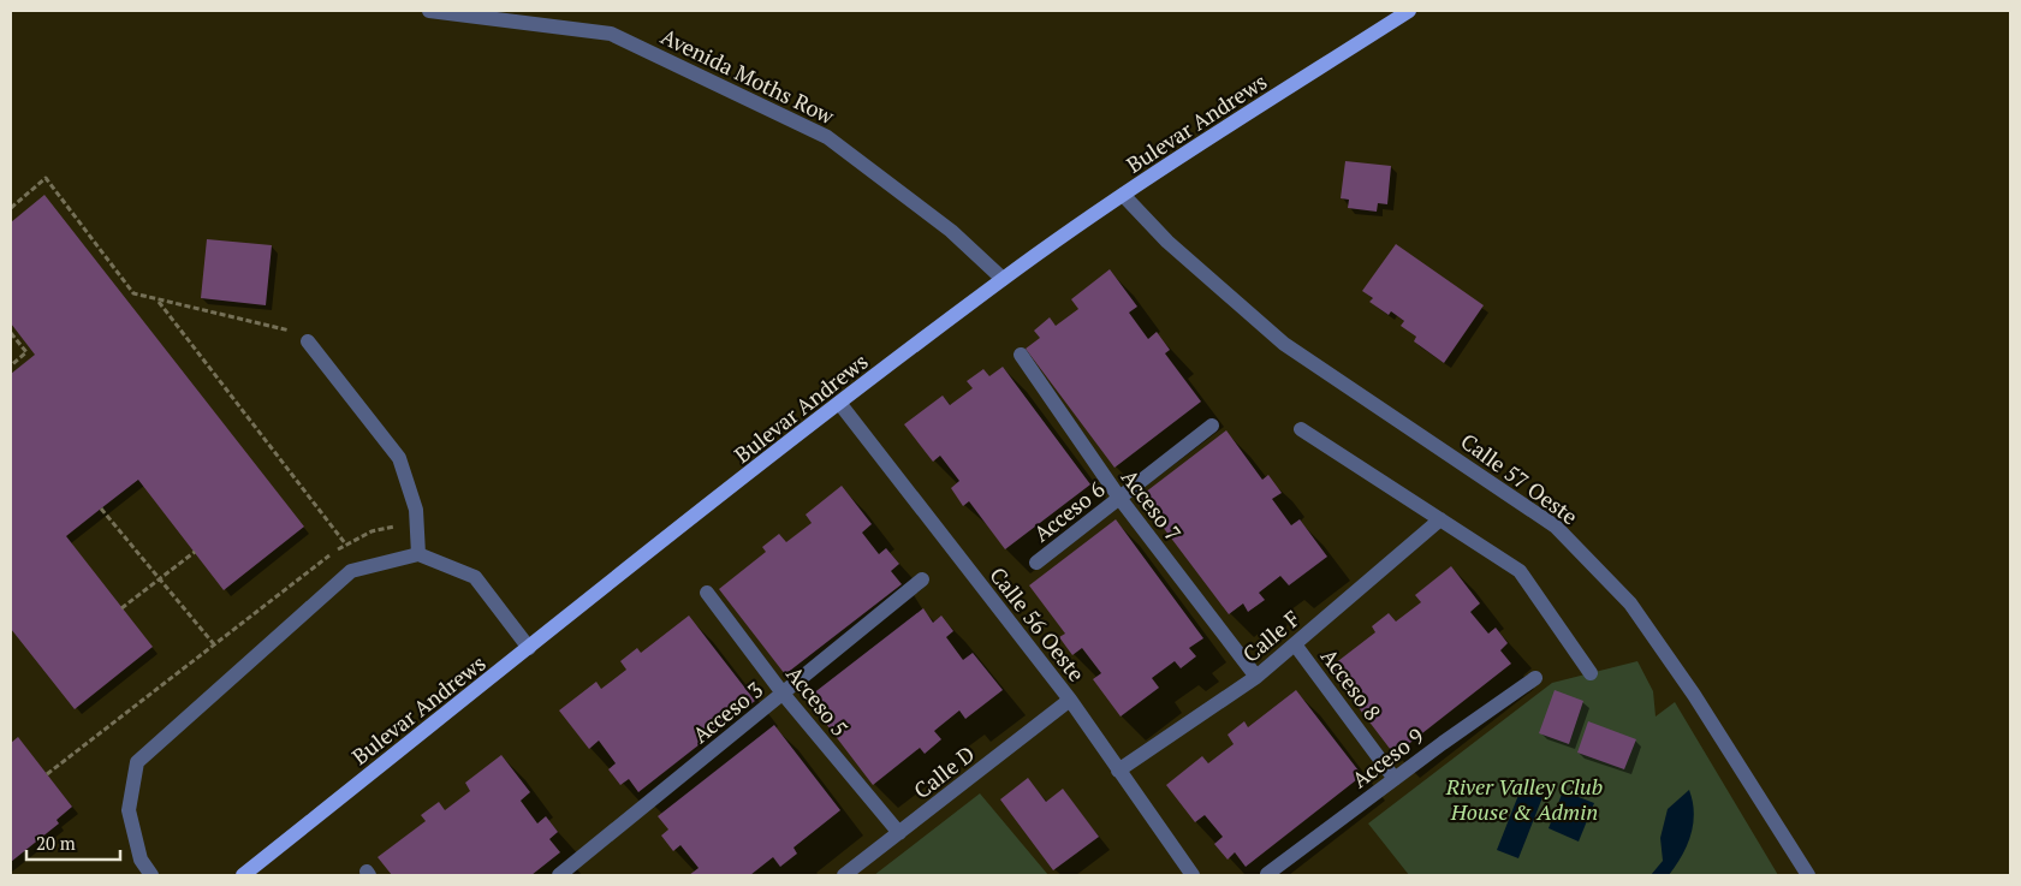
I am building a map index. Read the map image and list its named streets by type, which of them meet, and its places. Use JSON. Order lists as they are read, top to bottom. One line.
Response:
{"streets":{"main road":["Bulevar Andrews"],"street":["Avenida Moths Row","Calle 57 Oeste","Acceso 7","Acceso 6","Calle 56 Oeste","Calle F","Acceso 8","Acceso 5","Acceso 3","Acceso 9","Calle D"]},"crossings":[["Avenida Moths Row","Bulevar Andrews"],["Bulevar Andrews","Calle 57 Oeste"],["Bulevar Andrews","Calle 56 Oeste"],["Acceso 7","Acceso 6"],["Acceso 7","Calle F"],["Calle 56 Oeste","Calle F"],["Calle 56 Oeste","Calle D"],["Calle F","Acceso 8"],["Acceso 8","Acceso 9"],["Acceso 5","Acceso 3"],["Acceso 5","Calle D"]],"parks":["River Valley Club House & Admin"],"scale_bar":"20 m"}
